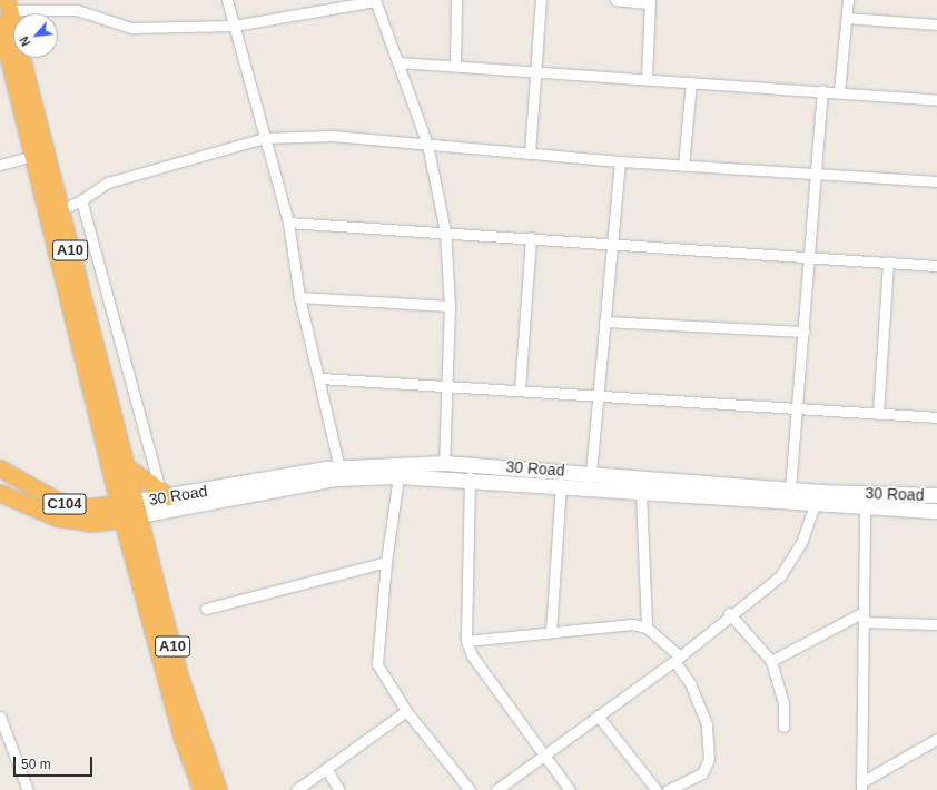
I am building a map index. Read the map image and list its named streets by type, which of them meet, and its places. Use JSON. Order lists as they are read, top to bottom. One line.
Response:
{"streets":{"highway":["A10","C104"],"main road":["30 Road"]},"crossings":[["A10","30 Road"],["A10","C104"],["30 Road","C104"]],"scale_bar":"50 m","north":"bottom left"}
